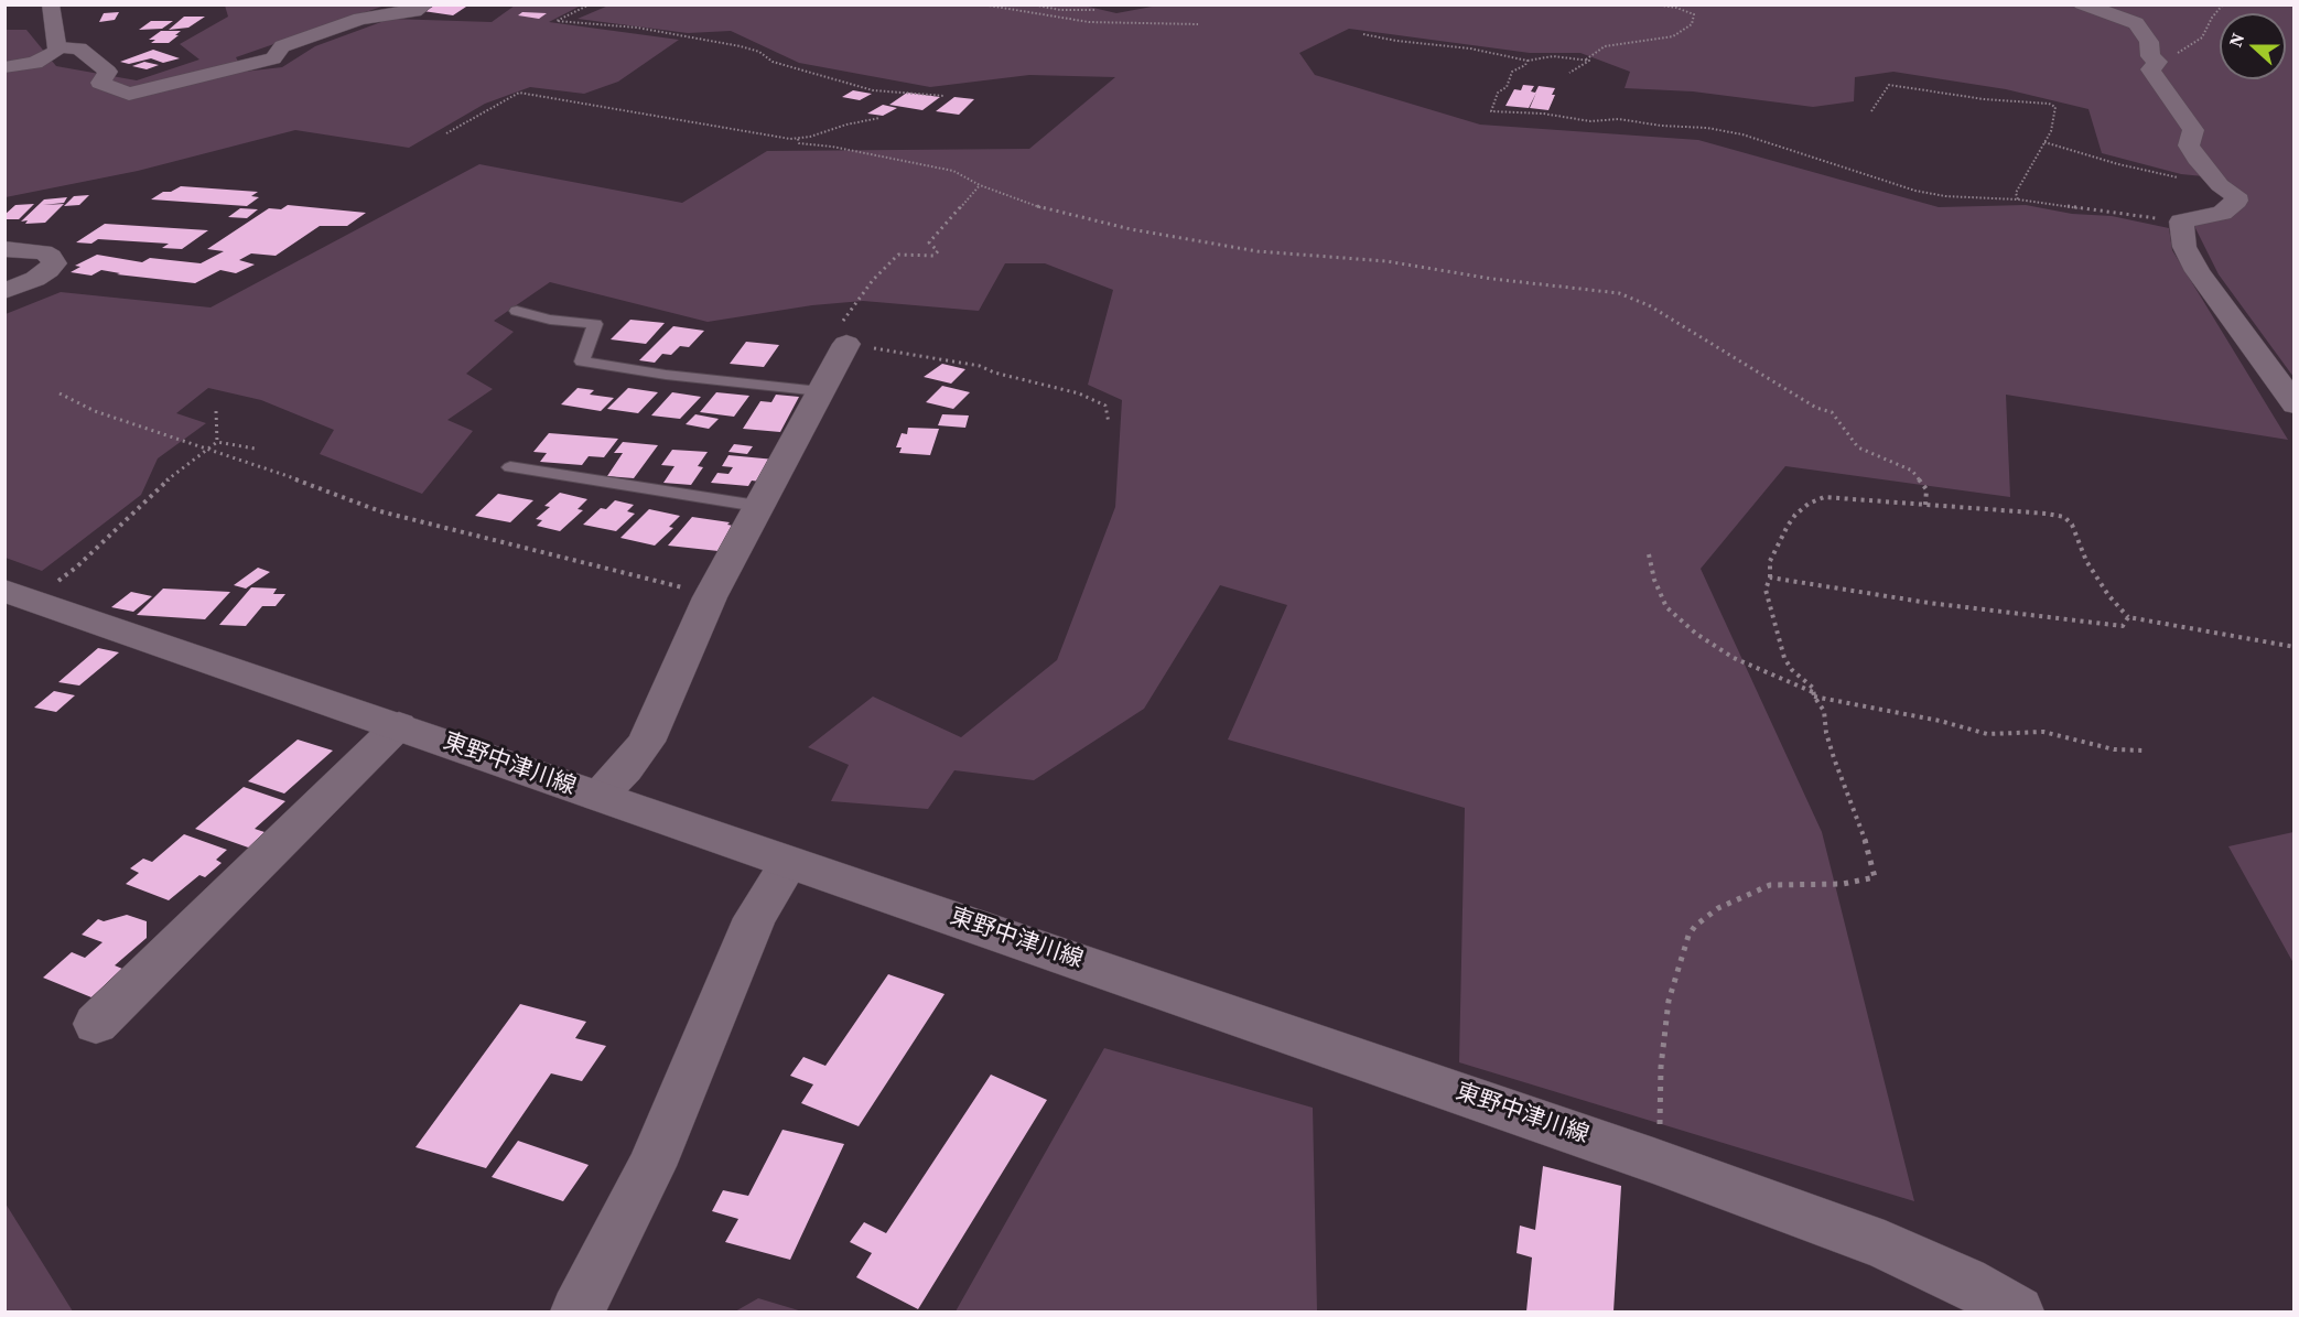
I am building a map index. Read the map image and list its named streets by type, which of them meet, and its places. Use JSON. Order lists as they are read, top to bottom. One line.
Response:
{"streets":{"street":["東野中津川線"]},"north":"left"}
